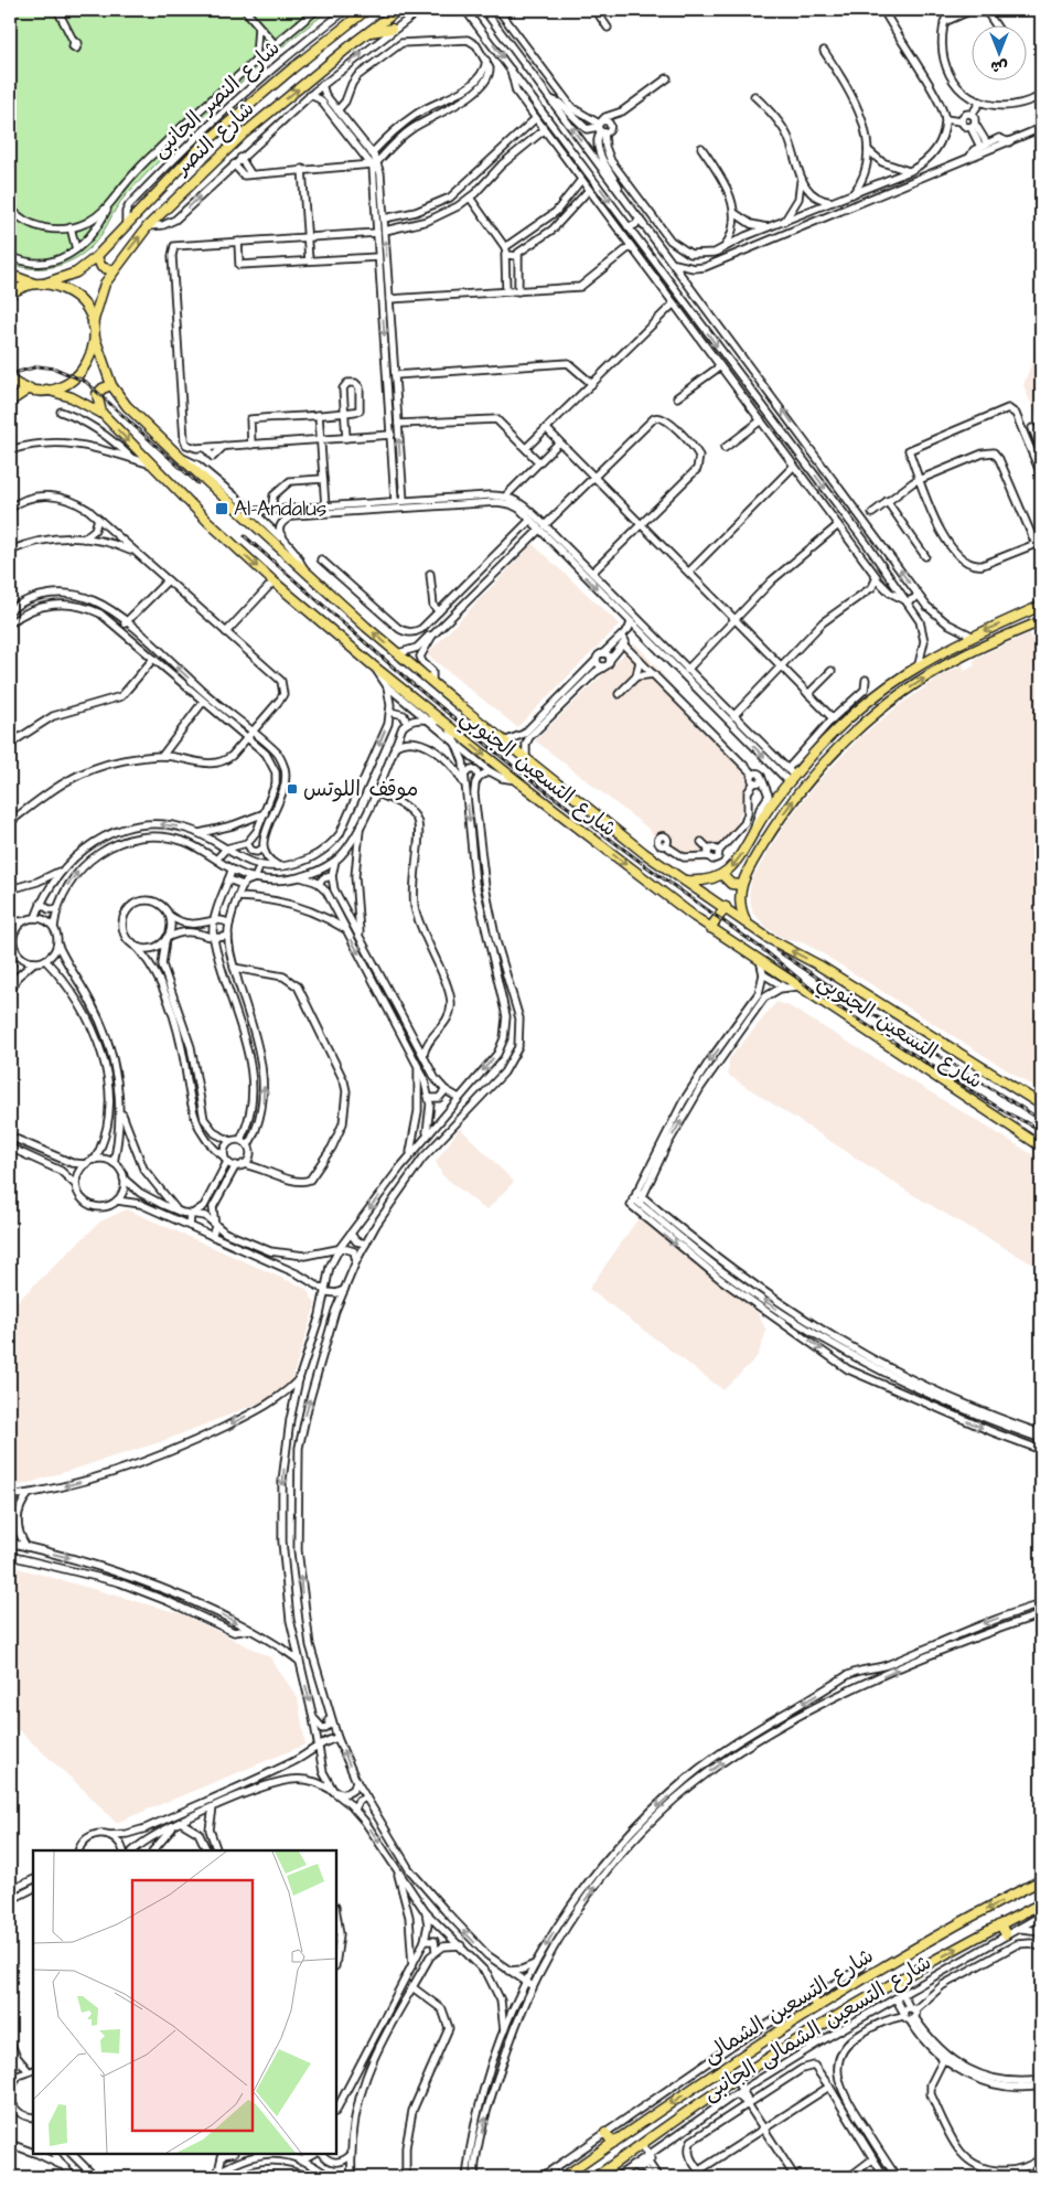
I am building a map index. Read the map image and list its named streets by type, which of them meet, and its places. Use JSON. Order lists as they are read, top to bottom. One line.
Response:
{"streets":{"main road":["شارع النصر","شارع التسعين الجنوبي","شارع التسعين الشمالى"],"street":["شارع النصر الجانبى","شارع التسعين الشمالى الجانبى"]},"crossings":[["شارع النصر الجانبى","شارع النصر"]],"places":{"transit":["Al-Andalus","موقف اللوتس"]},"north":"bottom"}
